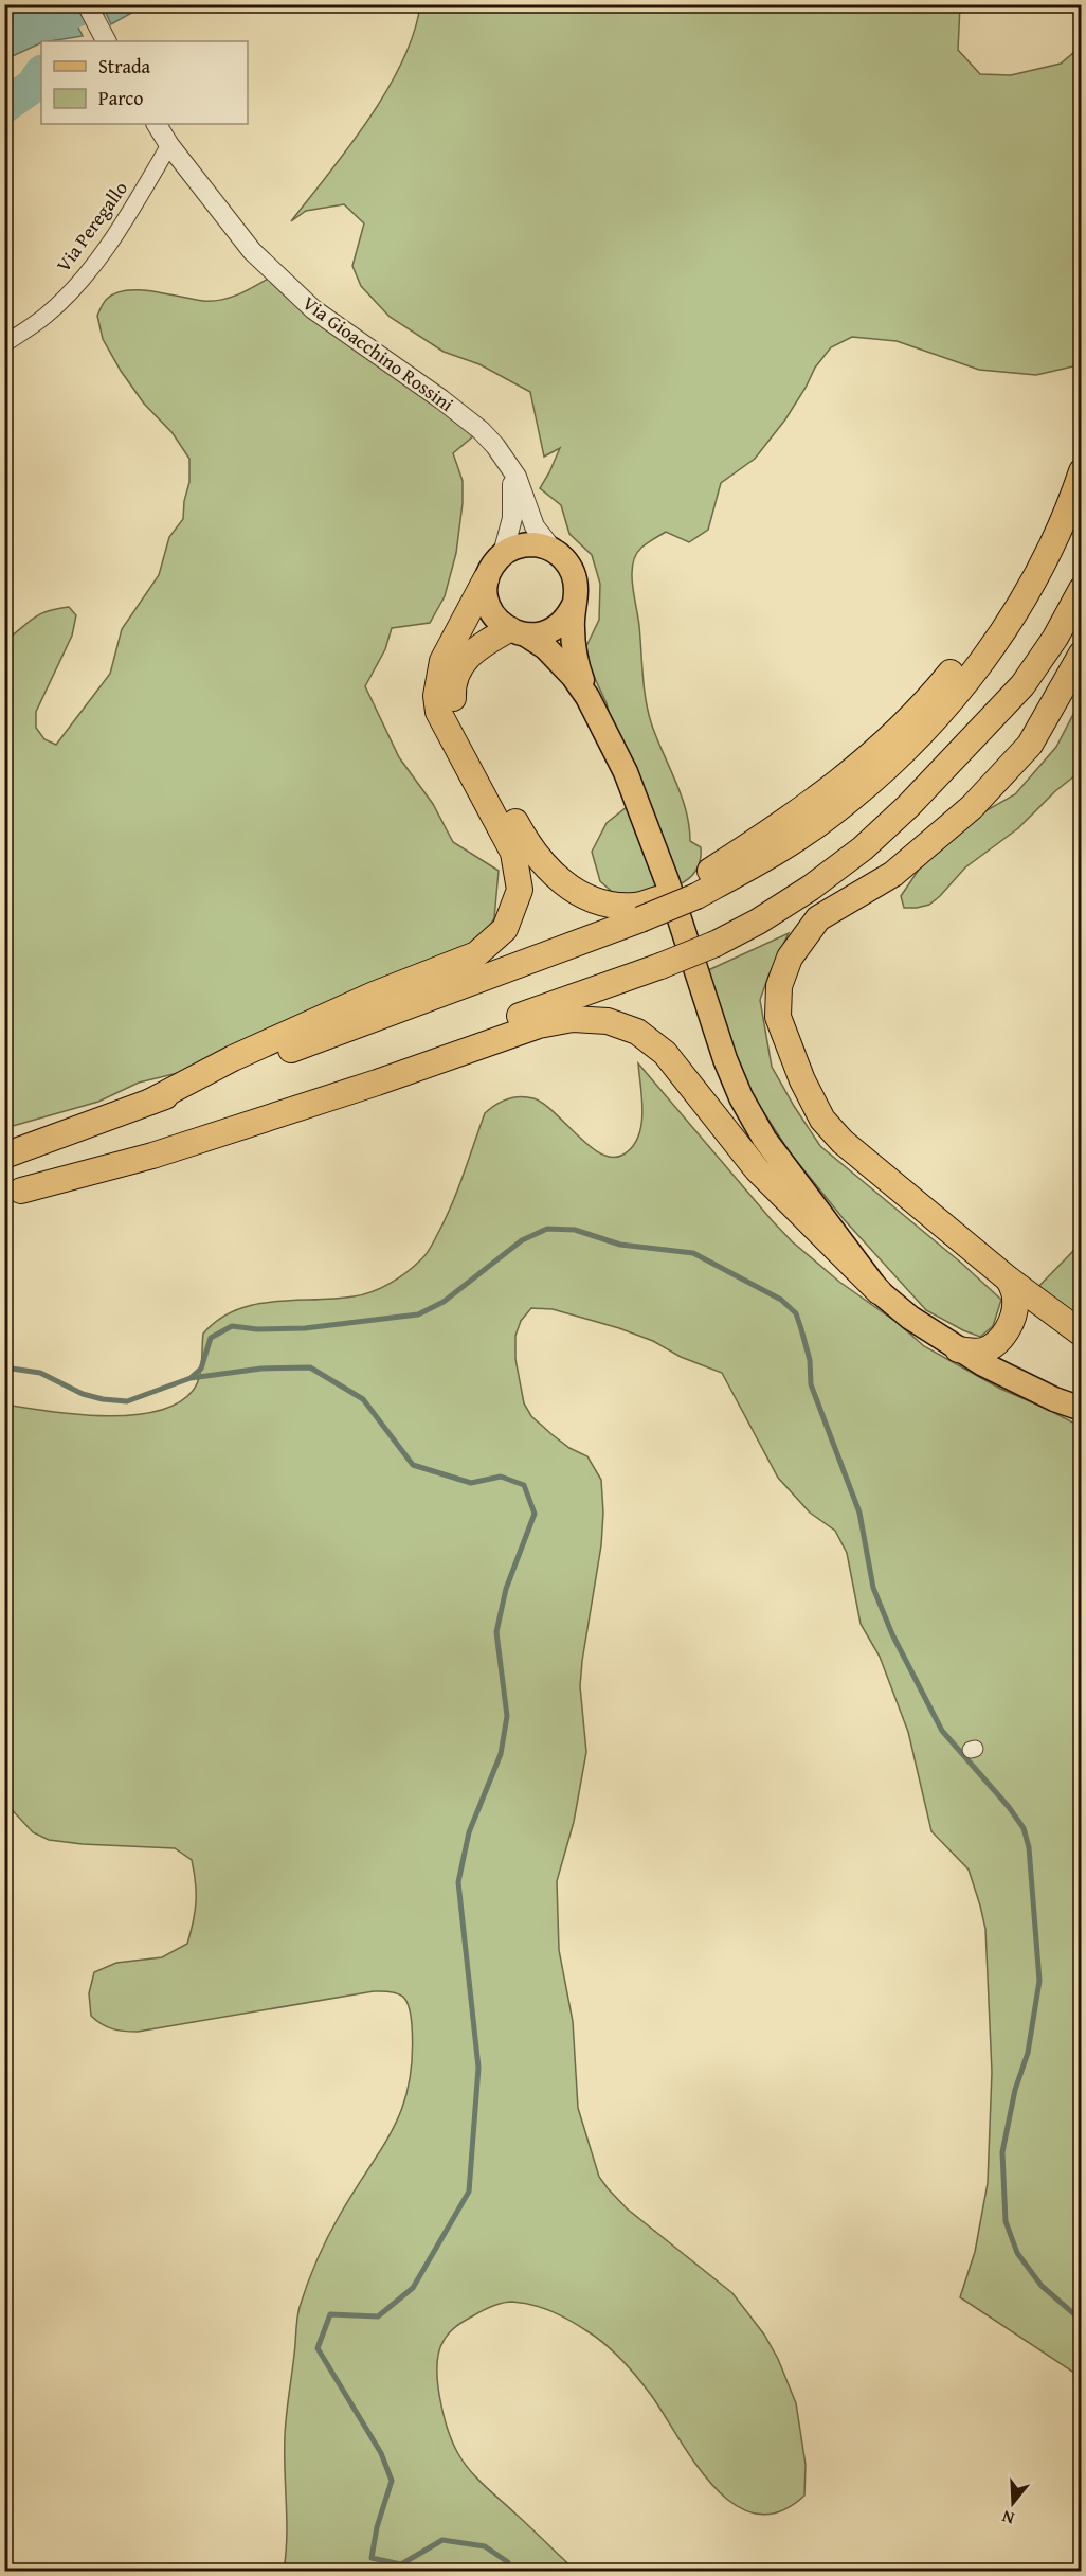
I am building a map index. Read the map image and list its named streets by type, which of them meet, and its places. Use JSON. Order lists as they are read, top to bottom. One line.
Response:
{"streets":{"street":["Via Peregallo","Via Gioacchino Rossini"]},"crossings":[["Via Peregallo","Via Gioacchino Rossini"]],"legend":["Strada","Parco"],"north":"bottom"}
